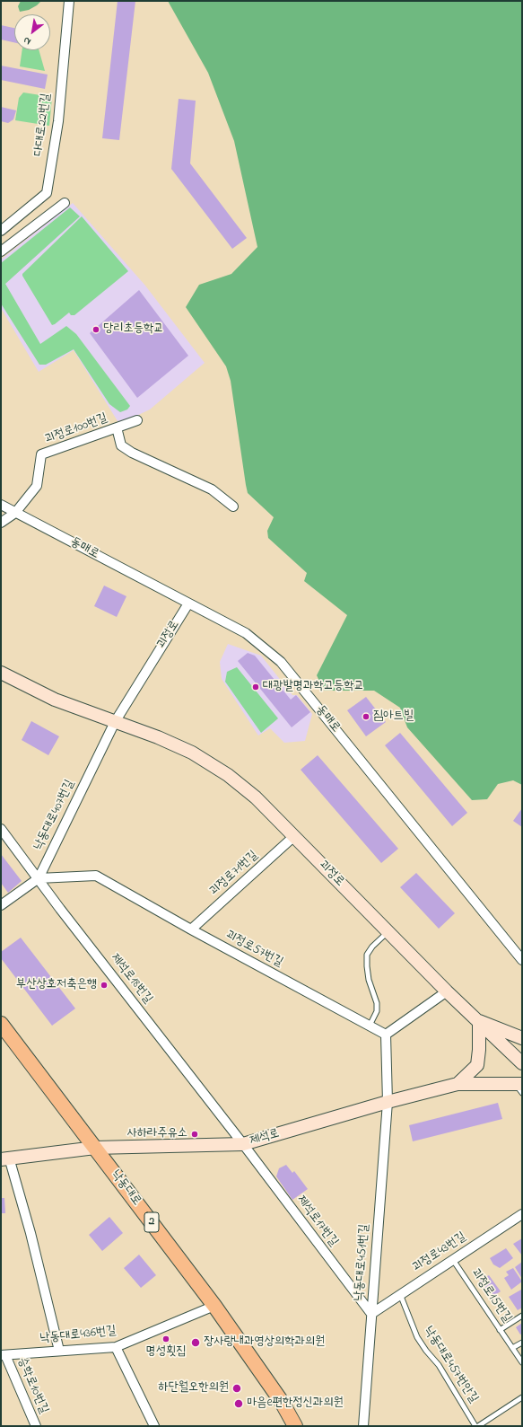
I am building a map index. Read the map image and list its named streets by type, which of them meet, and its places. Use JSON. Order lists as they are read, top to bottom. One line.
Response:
{"streets":{"main road":["괴정로","제석로","낙동대로","2"],"street":["다대로22번길","괴정로100번길","동매로","낙동대로407번길","괴정로71번길","괴정로57번길","제석로18번길","제석로17번길","괴정로43번길","낙동대로451번길","낙동대로436번길","승학로10번길"],"lane":["괴정로15번길","낙동대로457번안길"]},"crossings":[["괴정로100번길","동매로"],["동매로","괴정로"],["괴정로","낙동대로407번길"],["괴정로","괴정로71번길"],["낙동대로407번길","괴정로57번길"],["낙동대로407번길","제석로18번길"],["괴정로71번길","괴정로57번길"],["괴정로57번길","제석로18번길"],["괴정로57번길","낙동대로451번길"],["제석로18번길","제석로"],["제석로18번길","제석로17번길"],["제석로","낙동대로"],["제석로","제석로17번길"],["제석로","낙동대로451번길"],["낙동대로","낙동대로436번길"],["제석로17번길","괴정로43번길"],["제석로17번길","낙동대로451번길"],["괴정로43번길","낙동대로451번길"],["괴정로43번길","괴정로15번길"],["괴정로43번길","낙동대로457번안길"],["낙동대로436번길","승학로10번길"]],"places":["당리초등학교","대광발명과학고등학교","짐아트빌","부산상호저축은행","사하라주유소","명성횟집","장사랑내과영상의학과의원","하단월오한의원","마음e편한정신과의원"],"north":"bottom left"}
